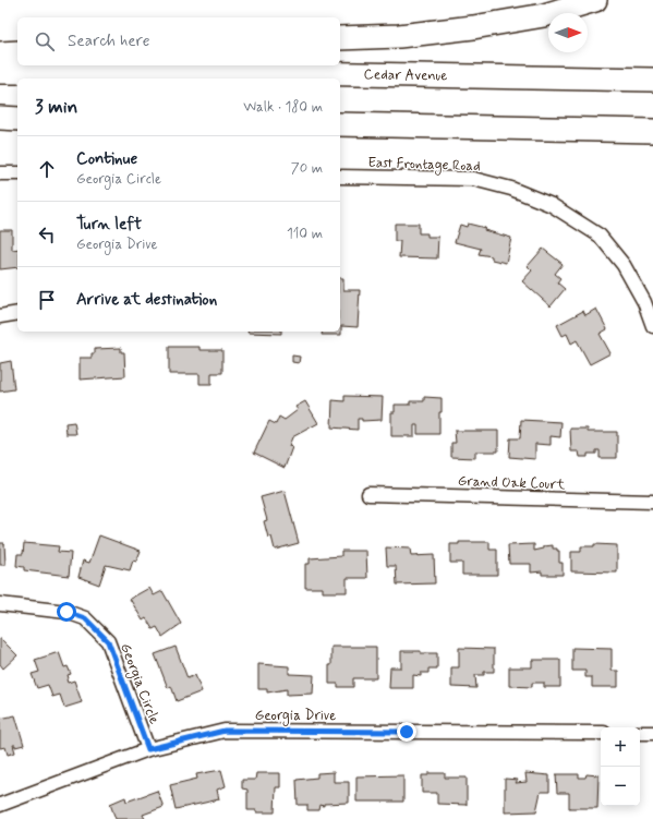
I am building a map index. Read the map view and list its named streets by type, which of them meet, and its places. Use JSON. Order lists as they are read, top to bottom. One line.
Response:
{"streets":{"highway":["Cedar Avenue"],"street":["East Frontage Road","Grand Oak Court","Georgia Circle","Georgia Drive"]},"crossings":[["Georgia Circle","Georgia Drive"]],"north":"right","page":{"search":"Search here","heading":["3 min","Walk · 180 m"],"list":[["Continue","Georgia Circle","70 m"],["Turn left","Georgia Drive","110 m"],"Arrive at destination"],"map_buttons":["+","−"]}}
